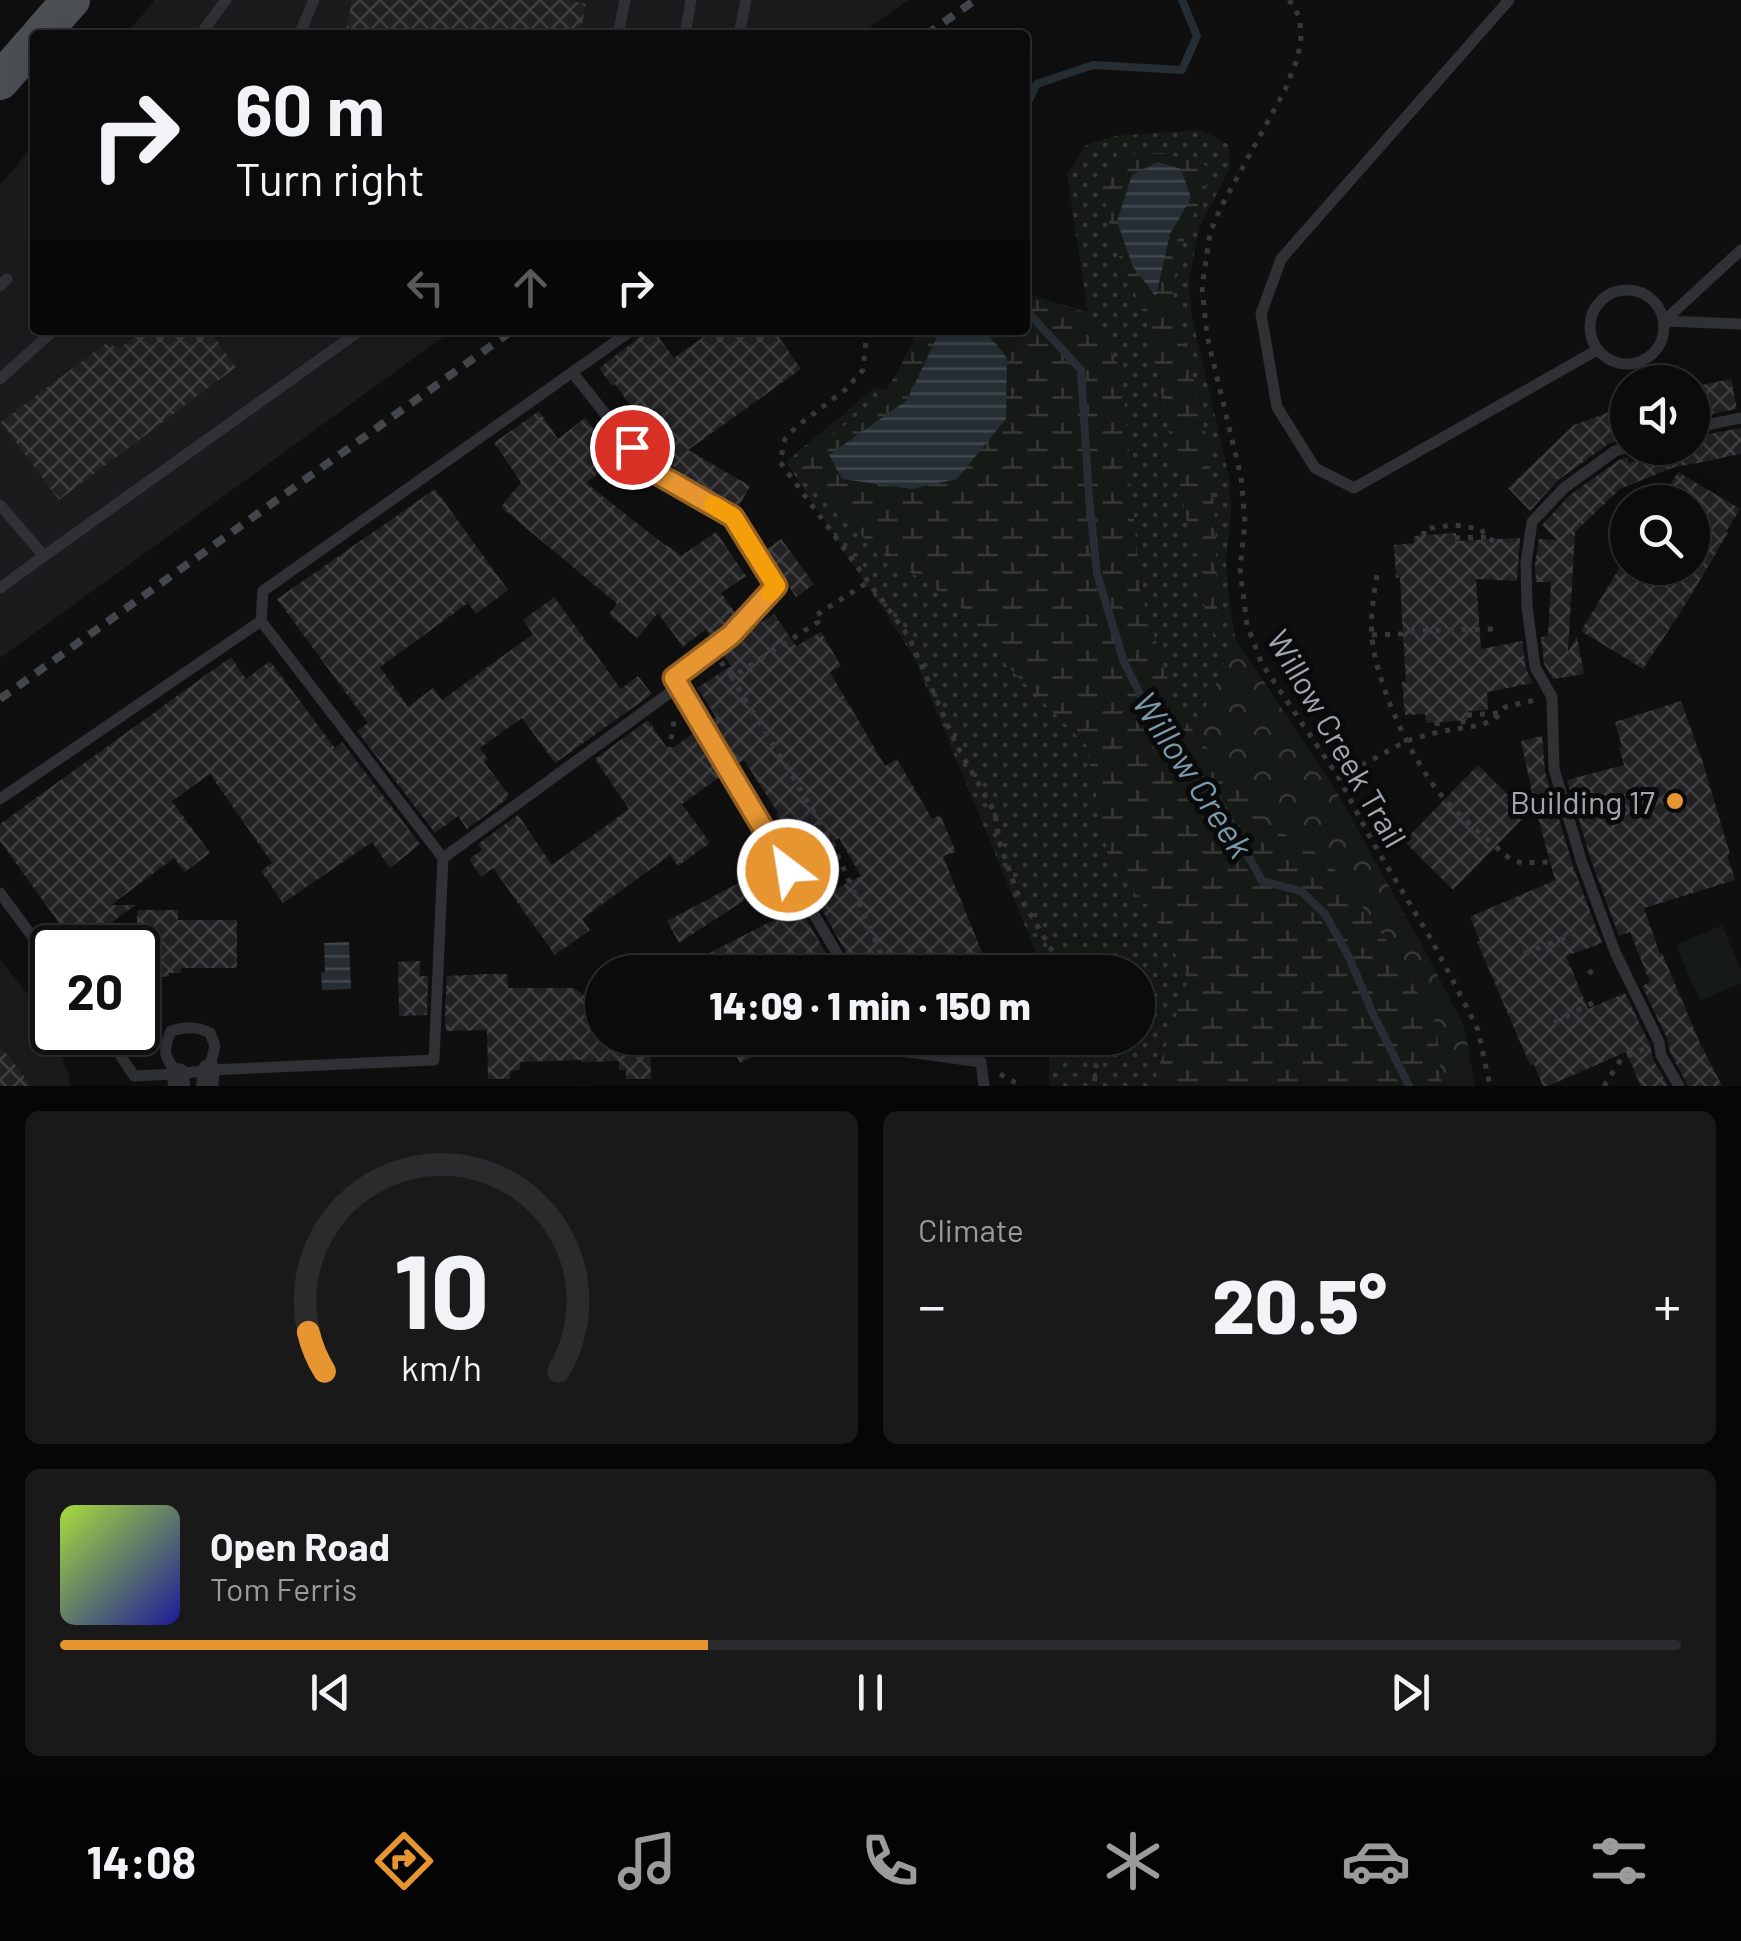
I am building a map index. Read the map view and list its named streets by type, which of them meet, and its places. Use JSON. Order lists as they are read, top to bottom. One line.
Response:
{"streets":{"path":["Willow Creek Trail"]},"water":["Willow Creek"],"places":["Building 17"],"page":{"turn":["60 m","Turn right"],"limit":"20","trip":"14:09 · 1 min · 150 m","tile":"Climate","heat":["−","20.5°","+"],"song":["Open Road","Tom Ferris"],"tabs":"14:08","gauge":["10","km/h"]}}
